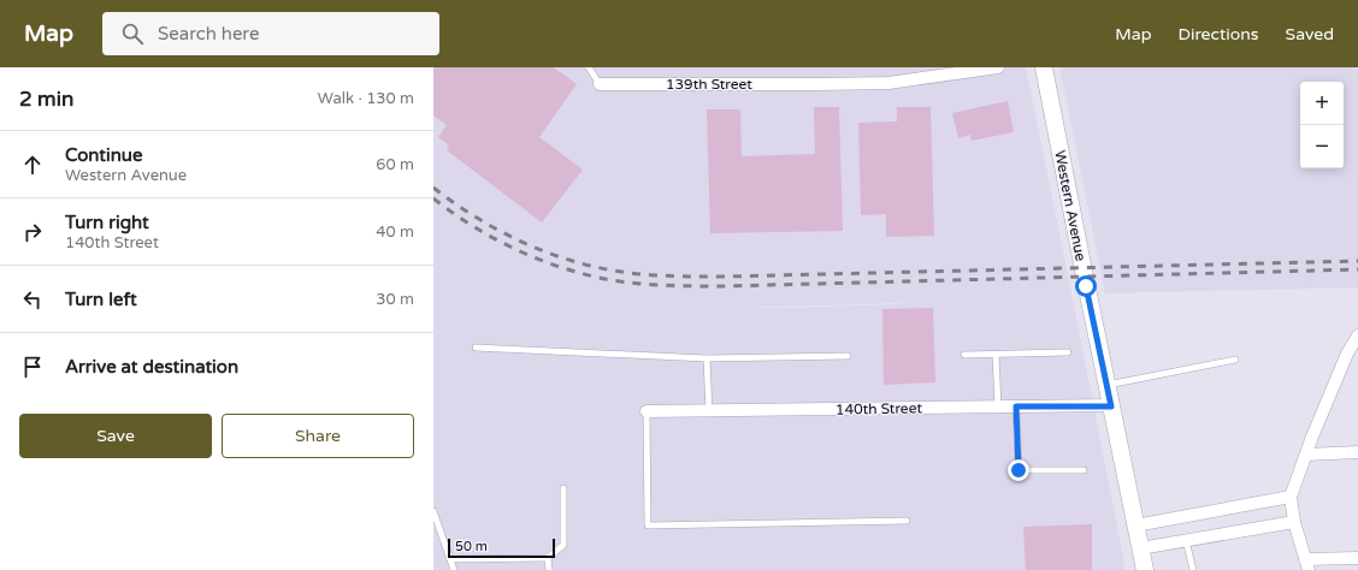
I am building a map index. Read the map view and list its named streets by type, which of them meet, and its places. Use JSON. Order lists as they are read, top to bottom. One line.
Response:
{"streets":{"main road":["Western Avenue"],"street":["139th Street","140th Street"]},"crossings":[["Western Avenue","140th Street"]],"scale_bar":"50 m","page":{"header":"Map","search":"Search here","nav":["Map","Directions","Saved"],"heading":["2 min","Walk · 130 m"],"map_buttons":["+","−"],"list":[["Continue","Western Avenue","60 m"],["Turn right","140th Street","40 m"],["Turn left","30 m"],"Arrive at destination"],"buttons":["Save","Share"],"scale":"50 m"}}
